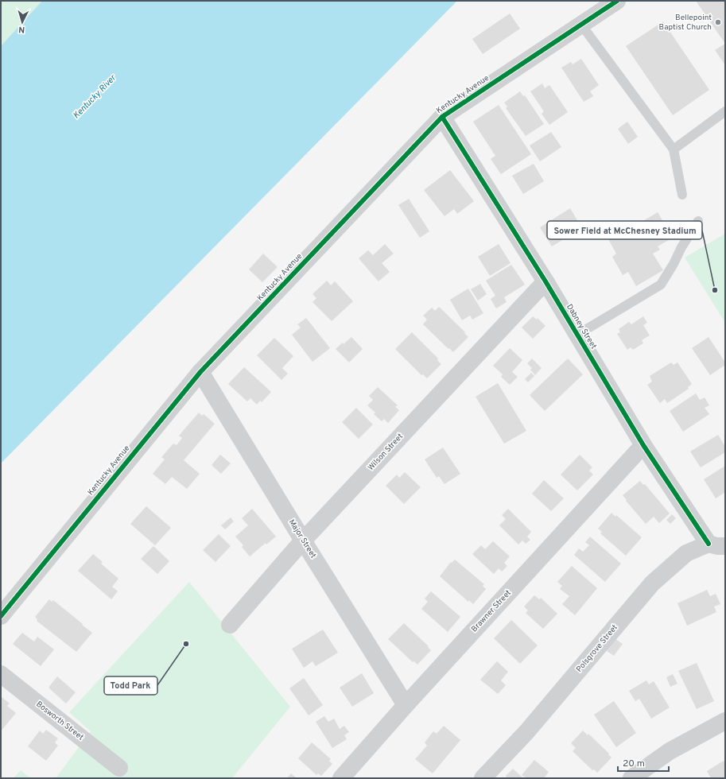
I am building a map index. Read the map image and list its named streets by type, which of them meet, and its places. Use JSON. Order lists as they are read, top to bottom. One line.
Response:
{"streets":{"street":["Kentucky Avenue","Dabney Street","Wilson Street","Major Street","Brawner Street","Polsgrove Street","Bosworth Street"]},"crossings":[["Kentucky Avenue","Dabney Street"],["Kentucky Avenue","Major Street"],["Dabney Street","Wilson Street"],["Dabney Street","Brawner Street"],["Dabney Street","Polsgrove Street"],["Wilson Street","Major Street"],["Major Street","Brawner Street"]],"water":["Kentucky River"],"places":["Bellepoint Baptist Church","Sower Field at McChesney Stadium","Todd Park"],"scale_bar":"20 m","north":"bottom"}
